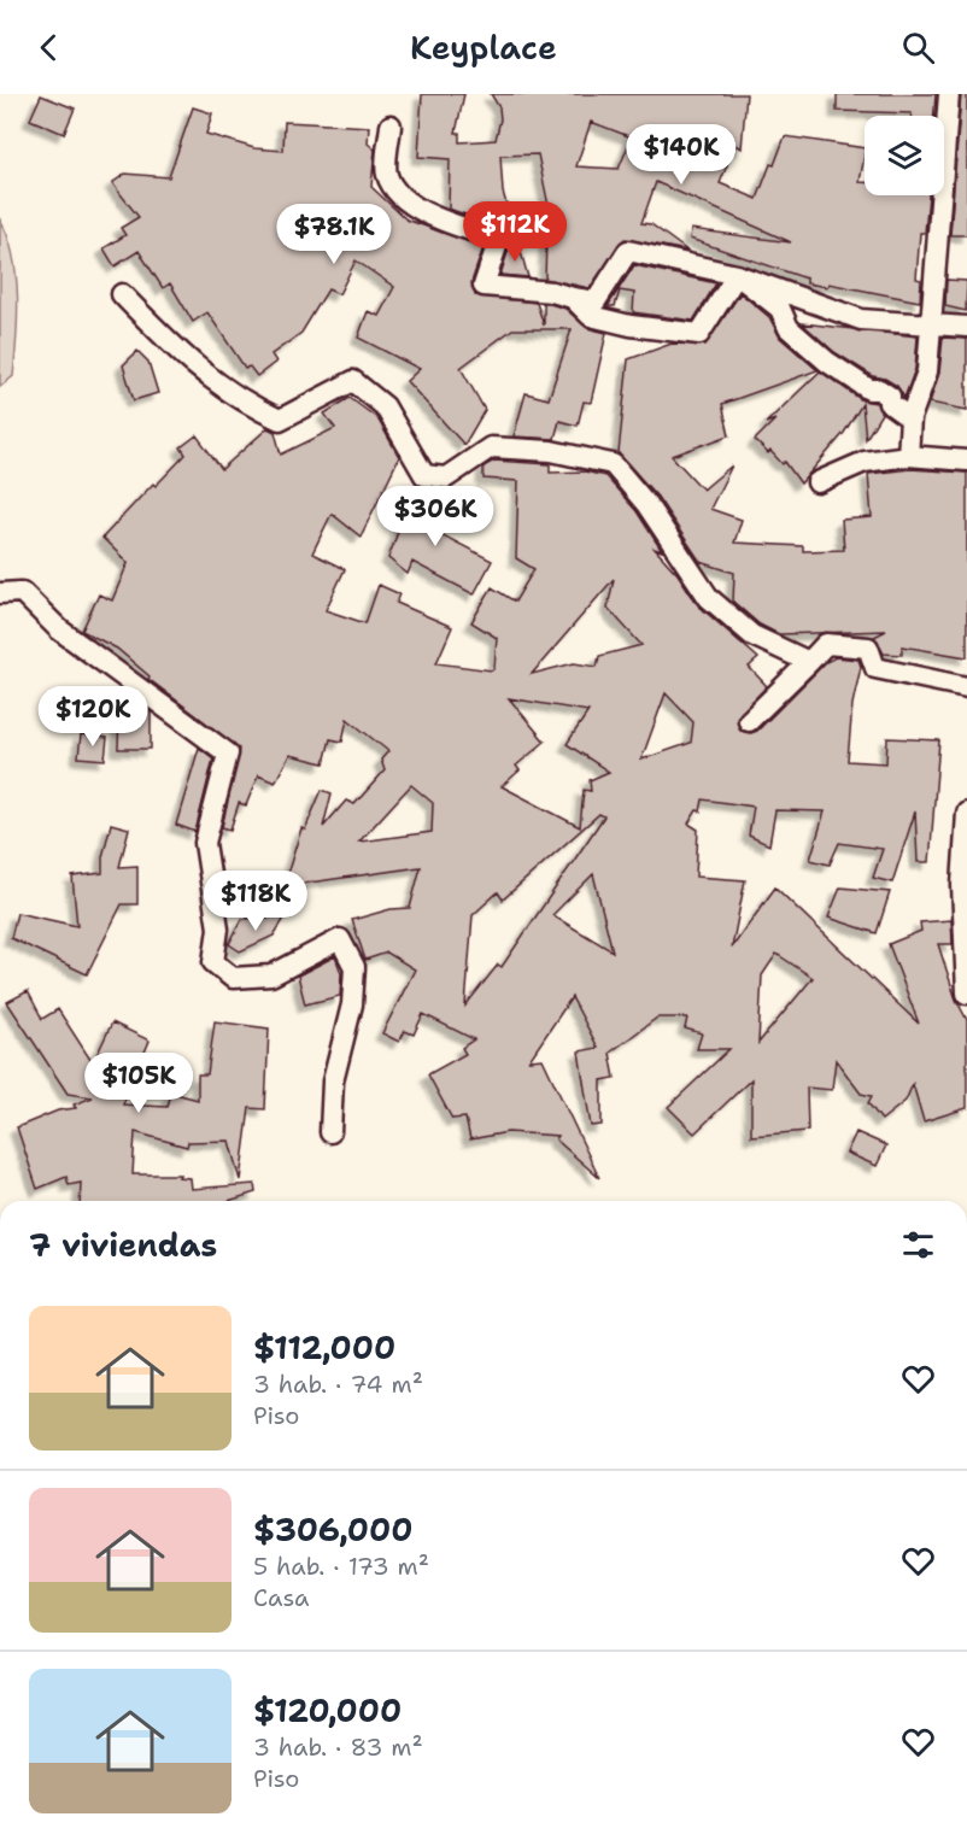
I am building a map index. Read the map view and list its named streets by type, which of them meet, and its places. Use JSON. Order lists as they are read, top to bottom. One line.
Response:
{"page":{"header":"Keyplace","price":["$140K","$112K","$78.1K","$306K","$120K","$118K","$105K"],"heading":"7 viviendas","list":[{"name":"$112,000","note":"3 hab. · 74 m² · Piso"},{"name":"$306,000","note":"5 hab. · 173 m² · Casa"},{"name":"$120,000","note":"3 hab. · 83 m² · Piso"}]}}
